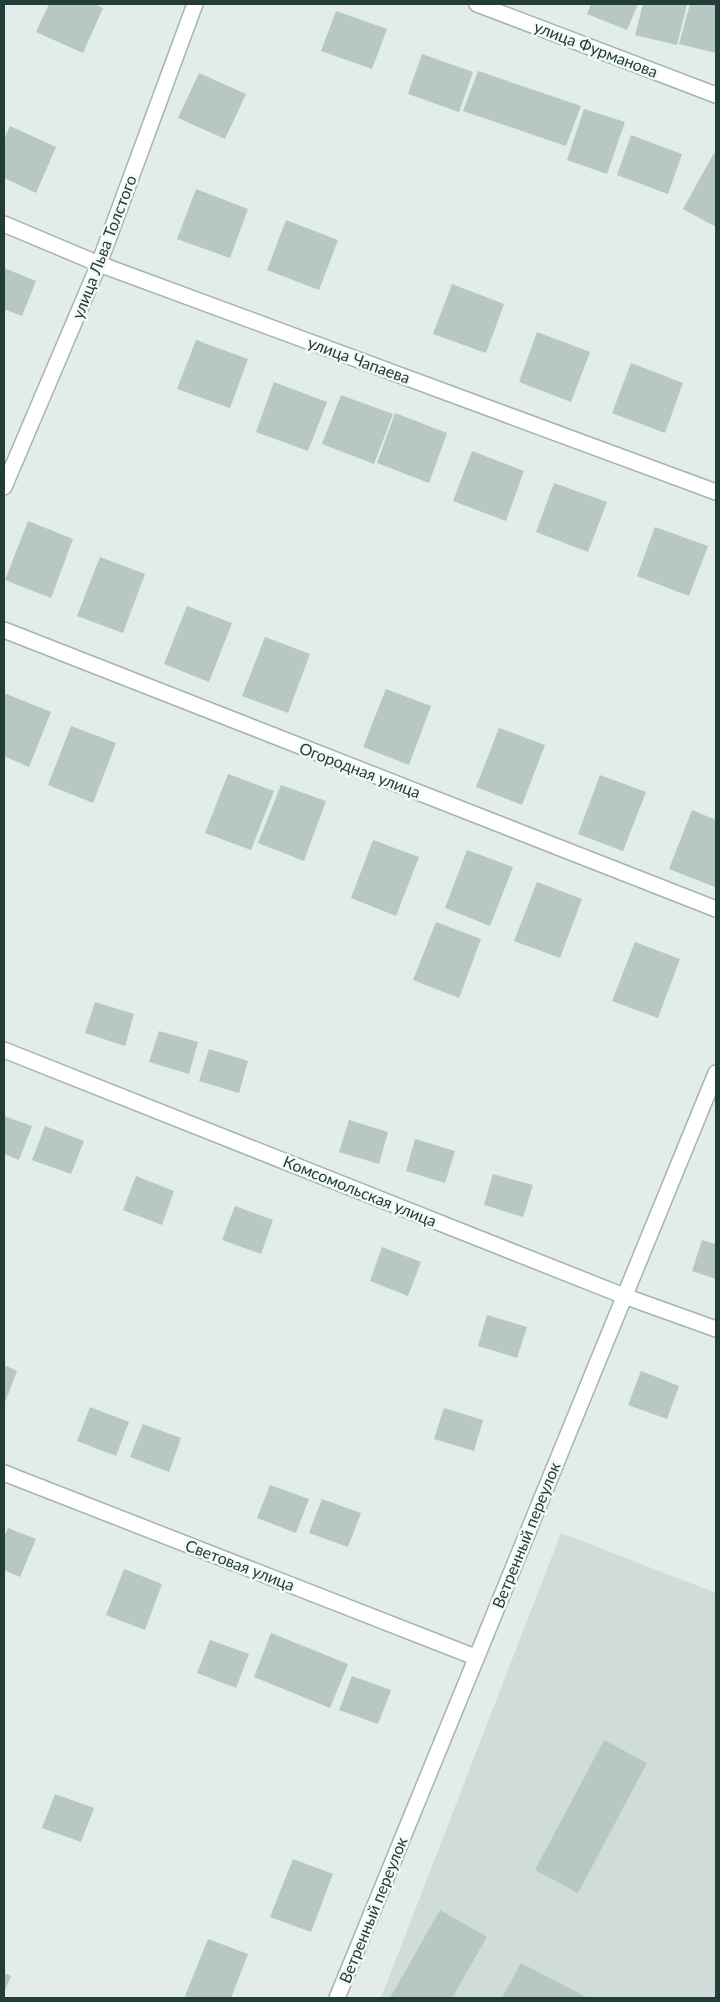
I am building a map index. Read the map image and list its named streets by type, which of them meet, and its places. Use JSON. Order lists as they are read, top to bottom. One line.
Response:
{"streets":{"street":["улица Фурманова","улица Льва Толстого","улица Чапаева","Огородная улица","Комсомольская улица","Ветренный переулок","Световая улица"]},"crossings":[["улица Льва Толстого","улица Чапаева"],["Комсомольская улица","Ветренный переулок"],["Ветренный переулок","Световая улица"]]}
